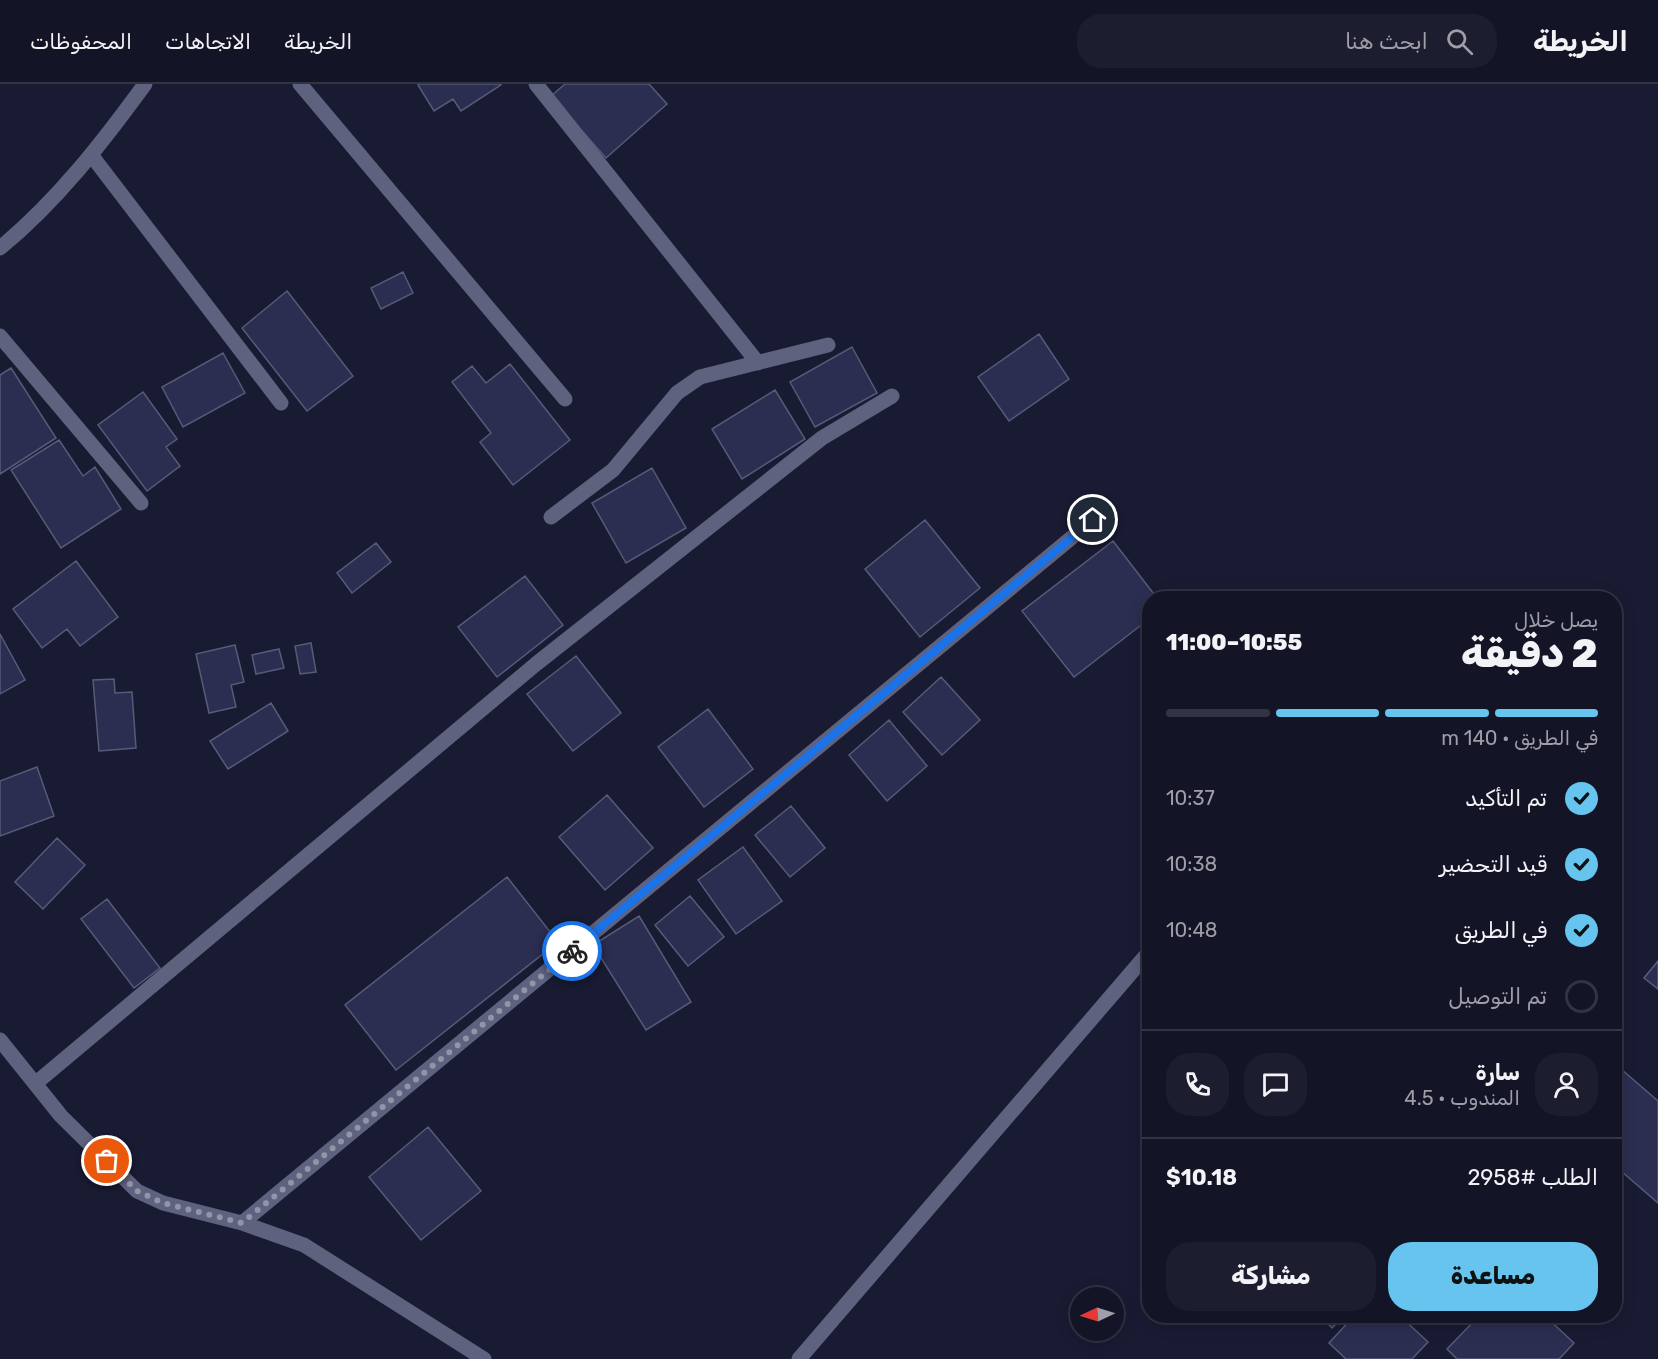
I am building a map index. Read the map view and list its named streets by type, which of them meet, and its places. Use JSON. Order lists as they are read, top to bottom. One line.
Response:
{"north":"left","page":{"header":"الخريطة","search":"ابحث هنا","nav":["الخريطة","الاتجاهات","المحفوظات"],"heading":["2 دقيقة","يصل خلال","10:55–11:00"],"panel":["سارة","المندوب · 4.5","الطلب #2958","$10.18"],"bar":"في الطريق · 140 m","list":[["تم التأكيد","10:37"],["قيد التحضير","10:38"],["في الطريق","10:48"],"تم التوصيل"],"buttons":["مساعدة","مشاركة"]}}
